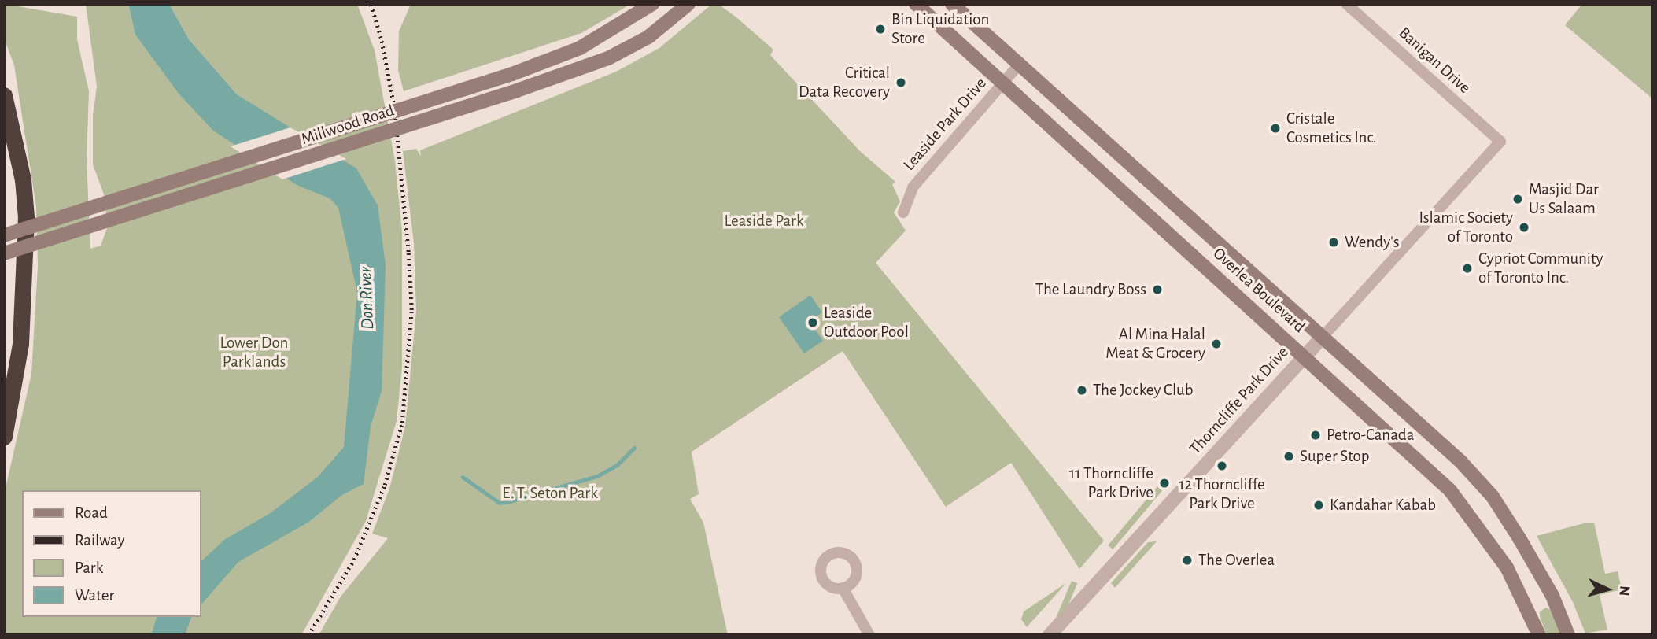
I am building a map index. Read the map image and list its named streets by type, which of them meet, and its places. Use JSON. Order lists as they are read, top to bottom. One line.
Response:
{"streets":{"main road":["Millwood Road","Overlea Boulevard"],"street":["Banigan Drive","Leaside Park Drive","Thorncliffe Park Drive"]},"crossings":[["Banigan Drive","Thorncliffe Park Drive"],["Leaside Park Drive","Overlea Boulevard"],["Overlea Boulevard","Thorncliffe Park Drive"]],"water":["Don River"],"parks":["Leaside Park","Lower Don Parklands","E. T. Seton Park"],"places":["Bin Liquidation Store","Critical Data Recovery","Cristale Cosmetics Inc.","Masjid Dar Us Salaam","Islamic Society of Toronto","Wendy's","Cypriot Community of Toronto Inc.","The Laundry Boss","Leaside Outdoor Pool","Al Mina Halal Meat & Grocery","The Jockey Club","Petro-Canada","Super Stop","12 Thorncliffe Park Drive","11 Thorncliffe Park Drive","Kandahar Kabab","The Overlea"],"legend":["Road","Railway","Park","Water"],"north":"right"}
